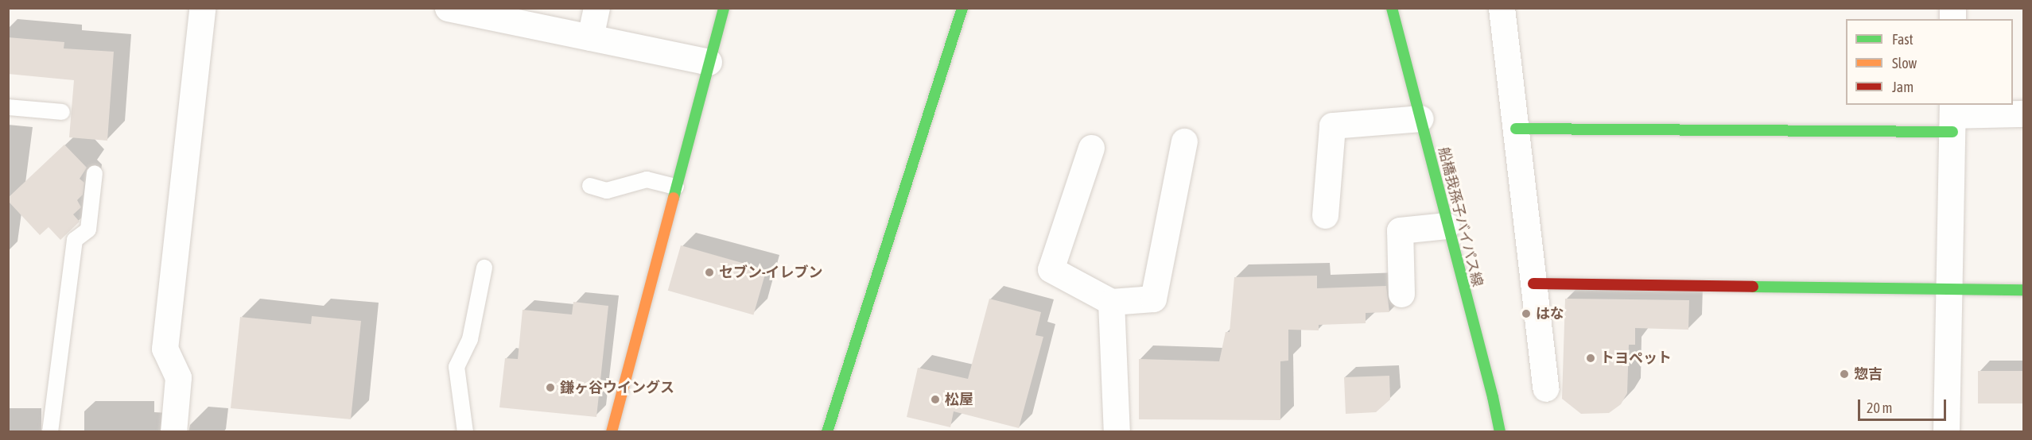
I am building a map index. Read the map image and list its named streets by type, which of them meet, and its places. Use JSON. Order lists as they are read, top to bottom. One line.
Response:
{"streets":{"street":["船橋我孫子バイパス線"]},"places":["セブン-イレブン","はな","トヨペット","惣吉","鎌ヶ谷ウイングス","松屋"],"legend":["Fast","Slow","Jam"],"scale_bar":"20 m"}
